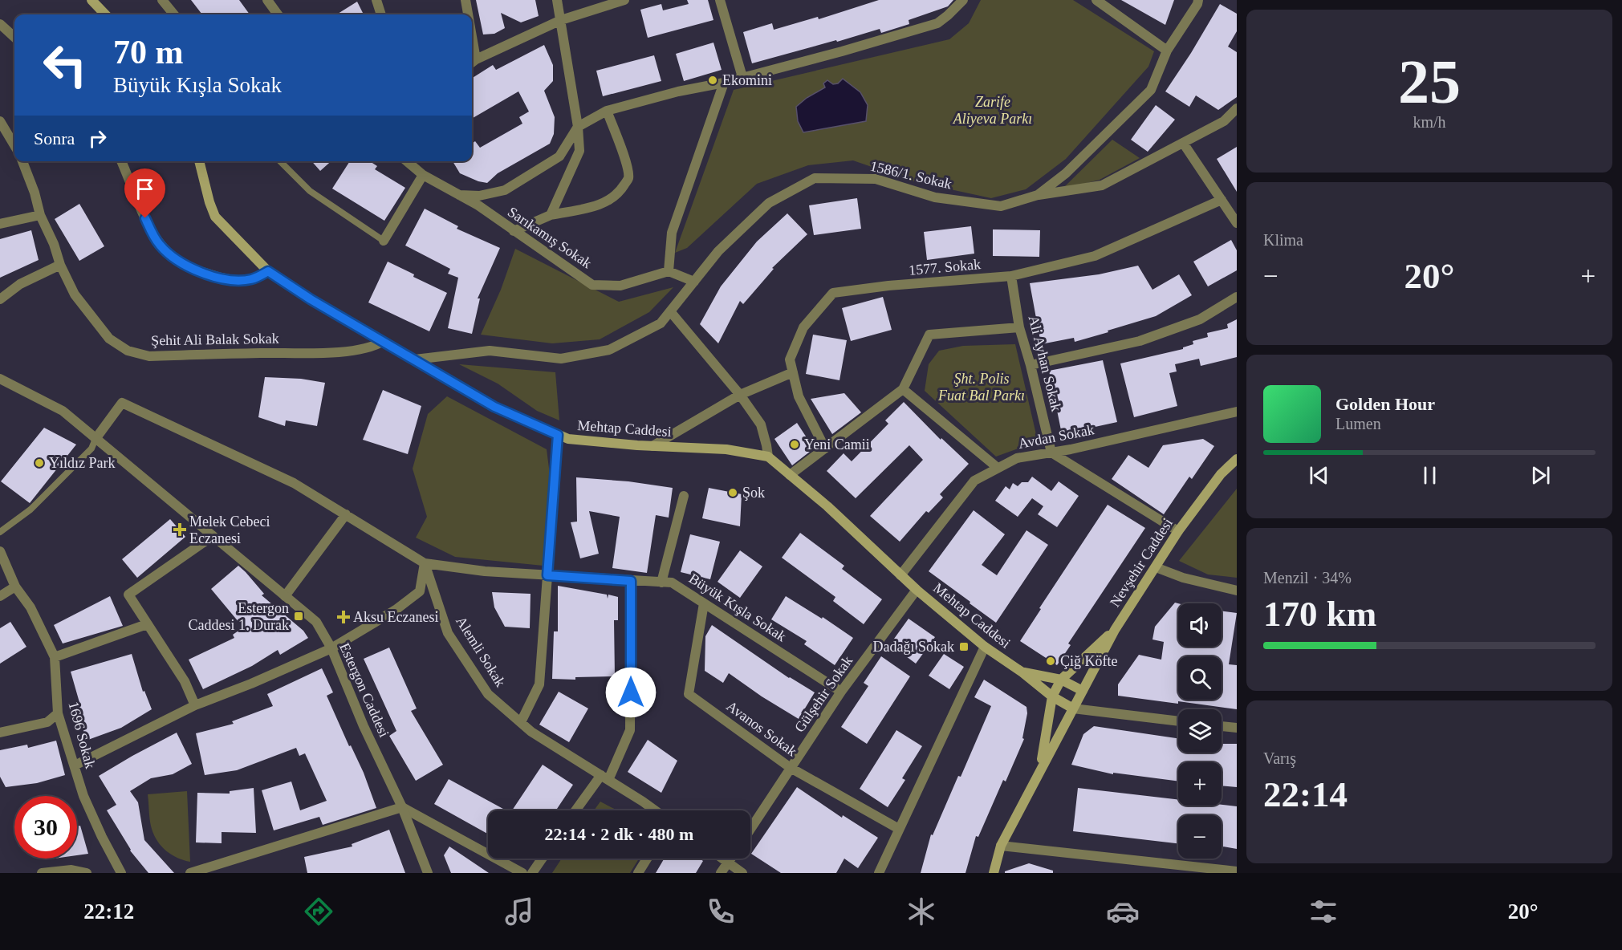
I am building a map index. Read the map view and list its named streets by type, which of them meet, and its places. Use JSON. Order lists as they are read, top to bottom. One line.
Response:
{"streets":{"main road":["Mehtap Caddesi","Nevşehir Caddesi"],"street":["1586/1. Sokak","Sarıkamış Sokak","1577. Sokak","Şehit Ali Balak Sokak","Ali Ayhan Sokak","Avdan Sokak","Büyük Kışla Sokak","Alemli Sokak","Estergon Caddesi","Gülşehir Sokak","Avanos Sokak","1696 Sokak"]},"crossings":[["1586/1. Sokak","Mehtap Caddesi"],["1577. Sokak","Ali Ayhan Sokak"],["Şehit Ali Balak Sokak","Mehtap Caddesi"],["Ali Ayhan Sokak","Avdan Sokak"],["Mehtap Caddesi","Avdan Sokak"],["Mehtap Caddesi","Nevşehir Caddesi"],["Mehtap Caddesi","Gülşehir Sokak"],["Büyük Kışla Sokak","Alemli Sokak"],["Büyük Kışla Sokak","Gülşehir Sokak"],["Büyük Kışla Sokak","Avanos Sokak"],["Gülşehir Sokak","Avanos Sokak"]],"parks":["Zarife Aliyeva Parkı","Şht. Polis Fuat Bal Parkı"],"places":{"other":["Ekomini","Yeni Camii","Yıldız Park","Şok","Çiğ Köfte"],"health":["Melek Cebeci Eczanesi","Aksu Eczanesi"],"transit":["Estergon Caddesi 1. Durak","Dadağı Sokak"]},"page":{"tile":[["25","km/h"],"Klima",["Menzil · 34%","170 km"],["Varış","22:14"]],"turn":["70 m","Büyük Kışla Sokak"],"then":"Sonra","heat":["−","20°","+"],"song":["Golden Hour","Lumen"],"map_buttons":["+","−"],"limit":"30","trip":"22:14 · 2 dk · 480 m","tabs":["22:12","20°"]}}
